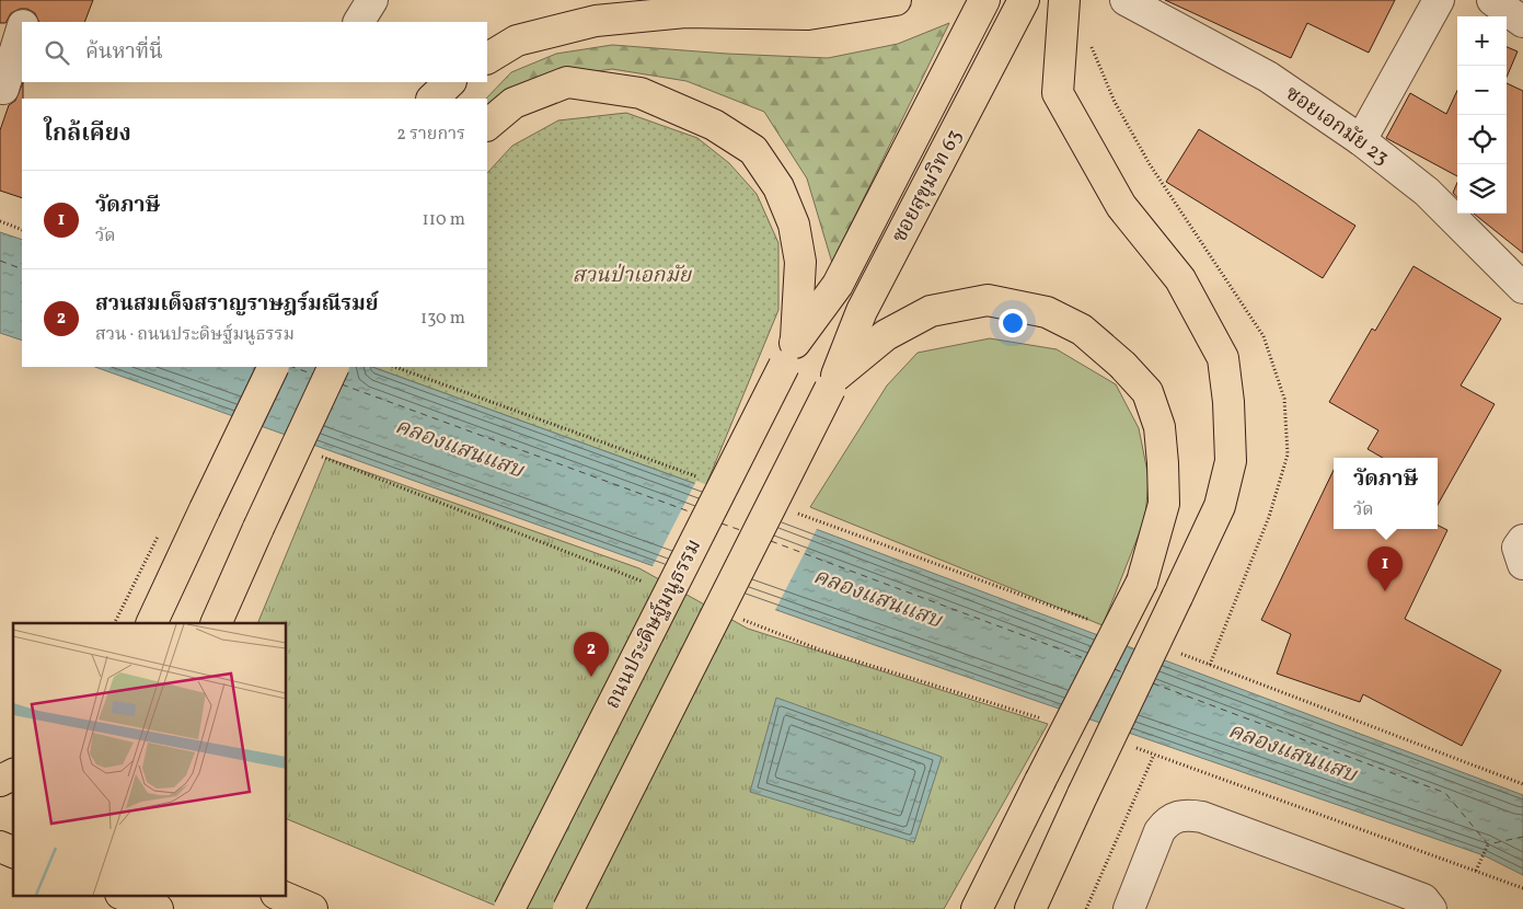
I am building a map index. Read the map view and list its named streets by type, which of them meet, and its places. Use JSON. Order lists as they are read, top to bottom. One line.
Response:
{"streets":{"main road":["ซอยสุขุมวิท 63","ถนนประดิษฐ์มนูธรรม"],"street":["ซอยเอกมัย 23"]},"crossings":[["ซอยสุขุมวิท 63","ถนนประดิษฐ์มนูธรรม"]],"water":["คลองแสนแสบ"],"parks":["สวนป่าเอกมัย"],"page":{"map_buttons":["+","−"],"search":"ค้นหาที่นี่","heading":["ใกล้เคียง","2 รายการ"],"list":[{"mark":"1","name":"วัดภาษี","note":"วัด","value":"110 m"},{"mark":"2","name":"สวนสมเด็จสราญราษฎร์มณีรมย์","note":"สวน · ถนนประดิษฐ์มนูธรรม","value":"130 m"}],"popup":["วัดภาษี","วัด"],"pins":["1","2"]}}
